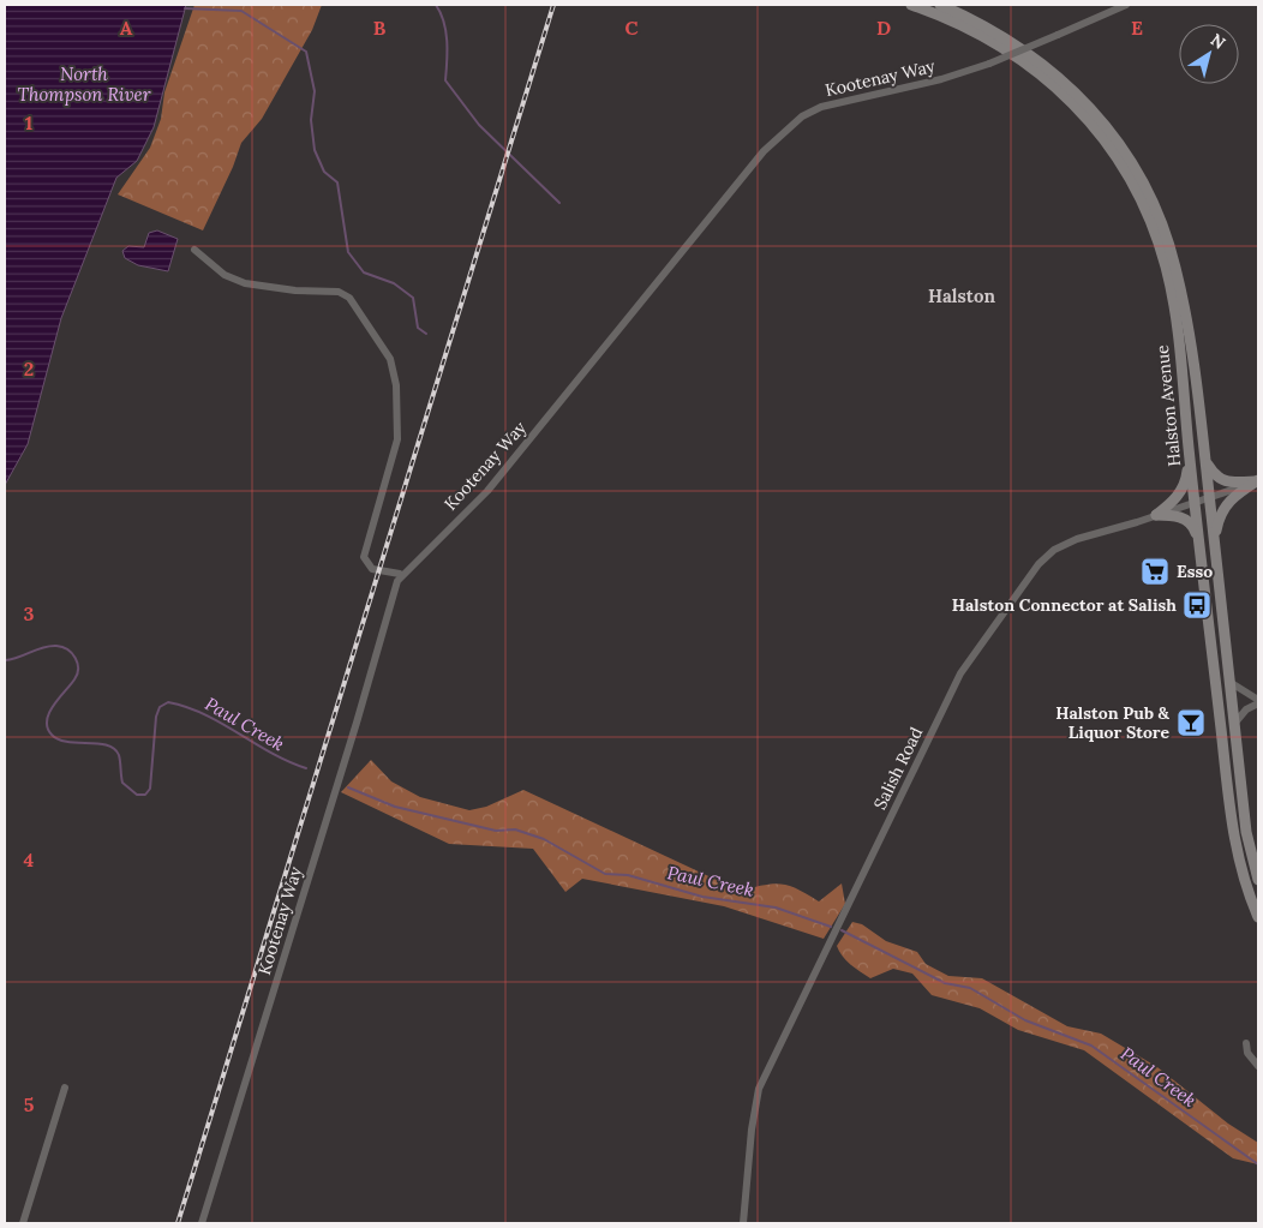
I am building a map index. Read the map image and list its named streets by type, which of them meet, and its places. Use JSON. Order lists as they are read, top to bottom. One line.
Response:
{"streets":{"main road":["Halston Avenue"],"street":["Kootenay Way","Salish Road"]},"crossings":[["Halston Avenue","Salish Road"]],"districts":["Halston"],"water":["North Thompson River","Paul Creek"],"places":{"supermarket":["Esso"],"bus stop":["Halston Connector at Salish"],"bar":["Halston Pub & Liquor Store"]},"north":"top right","grid":{"columns":["A","B","C","D","E"],"rows":["1","2","3","4","5"]}}
